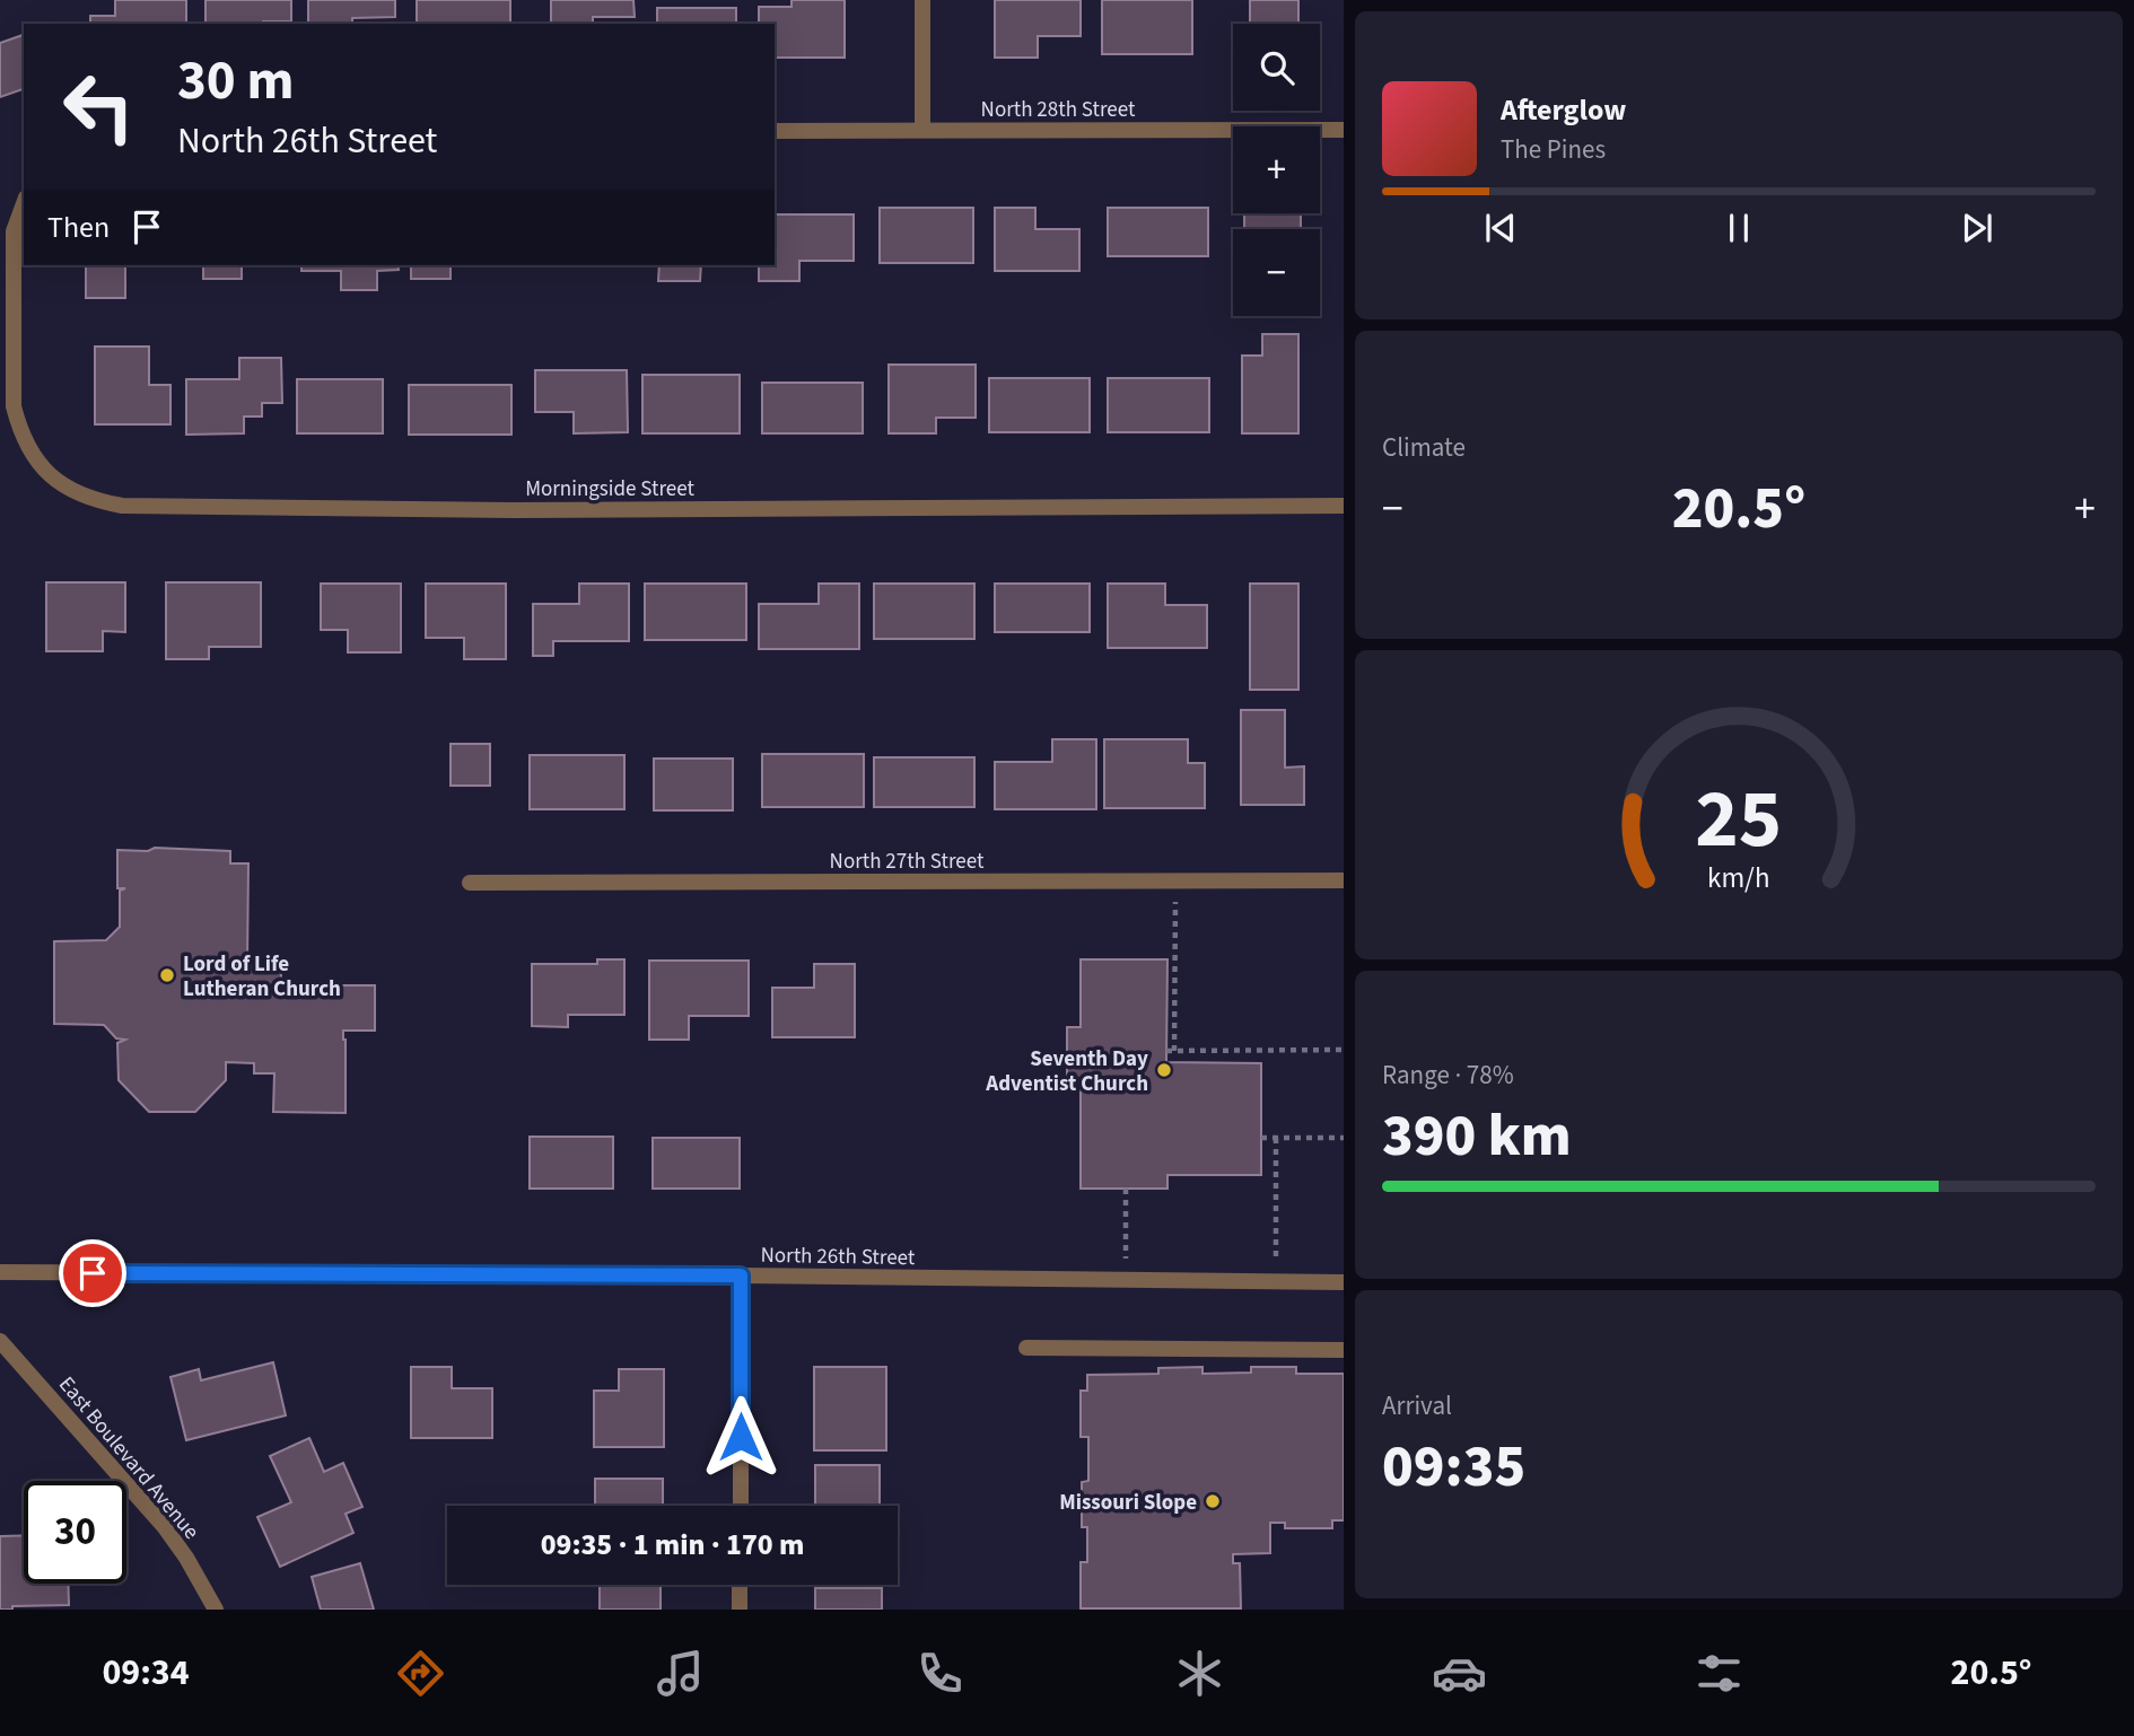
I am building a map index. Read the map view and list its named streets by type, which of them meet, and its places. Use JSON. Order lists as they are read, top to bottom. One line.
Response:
{"streets":{"street":["North 28th Street","Morningside Street","North 27th Street","North 26th Street","East Boulevard Avenue"]},"places":["Lord of Life Lutheran Church","Seventh Day Adventist Church","Missouri Slope"],"page":{"map_buttons":["+","−"],"turn":["30 m","North 26th Street"],"song":["Afterglow","The Pines"],"then":"Then","tile":["Climate",["Range · 78%","390 km"],["Arrival","09:35"]],"heat":["−","20.5°","+"],"limit":"30","trip":"09:35 · 1 min · 170 m","tabs":["09:34","20.5°"],"gauge":["25","km/h"]}}
